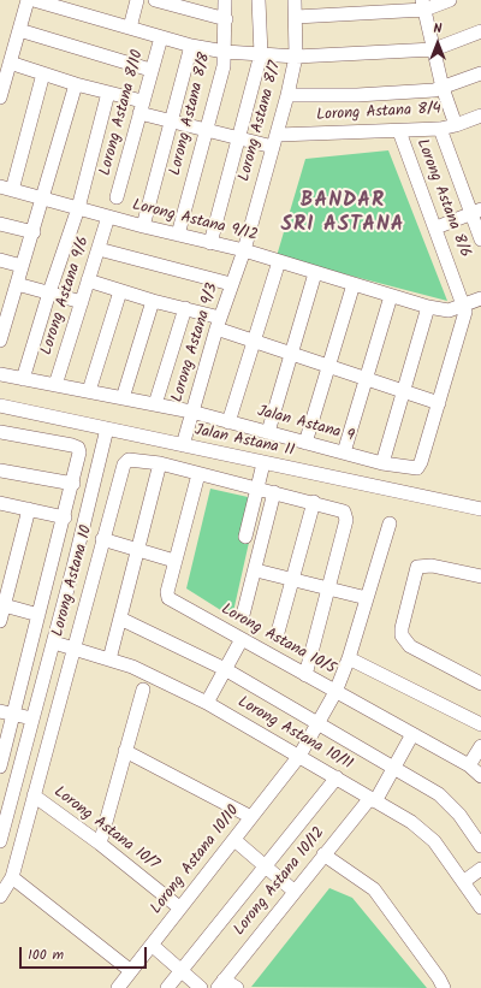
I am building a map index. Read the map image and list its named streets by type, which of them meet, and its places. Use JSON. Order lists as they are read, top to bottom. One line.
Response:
{"streets":{"street":["Lorong Astana 8/10","Lorong Astana 8/4","Lorong Astana 8/8","Lorong Astana 8/7","Lorong Astana 8/6","Lorong Astana 9/12","Lorong Astana 9/6","Lorong Astana 9/3","Jalan Astana 9","Jalan Astana 11","Lorong Astana 10","Lorong Astana 10/5","Lorong Astana 10/11","Lorong Astana 10/7","Lorong Astana 10/10","Lorong Astana 10/12"]},"crossings":[["Lorong Astana 8/4","Lorong Astana 8/7"],["Lorong Astana 8/4","Lorong Astana 8/6"],["Lorong Astana 8/8","Lorong Astana 9/12"],["Lorong Astana 8/7","Lorong Astana 9/12"],["Lorong Astana 8/7","Lorong Astana 9/3"],["Lorong Astana 8/6","Lorong Astana 9/12"],["Lorong Astana 8/6","Jalan Astana 9"],["Lorong Astana 9/12","Lorong Astana 9/6"],["Lorong Astana 9/12","Lorong Astana 9/3"],["Lorong Astana 9/12","Jalan Astana 9"],["Lorong Astana 9/6","Jalan Astana 9"],["Lorong Astana 9/3","Jalan Astana 9"],["Lorong Astana 9/3","Jalan Astana 11"],["Lorong Astana 10","Lorong Astana 10/5"],["Lorong Astana 10","Lorong Astana 10/11"],["Lorong Astana 10","Lorong Astana 10/7"],["Lorong Astana 10/5","Lorong Astana 10/10"],["Lorong Astana 10/5","Lorong Astana 10/12"],["Lorong Astana 10/11","Lorong Astana 10/10"],["Lorong Astana 10/11","Lorong Astana 10/12"],["Lorong Astana 10/7","Lorong Astana 10/10"]],"districts":["BANDAR SRI ASTANA"],"scale_bar":"100 m","north":"top"}
